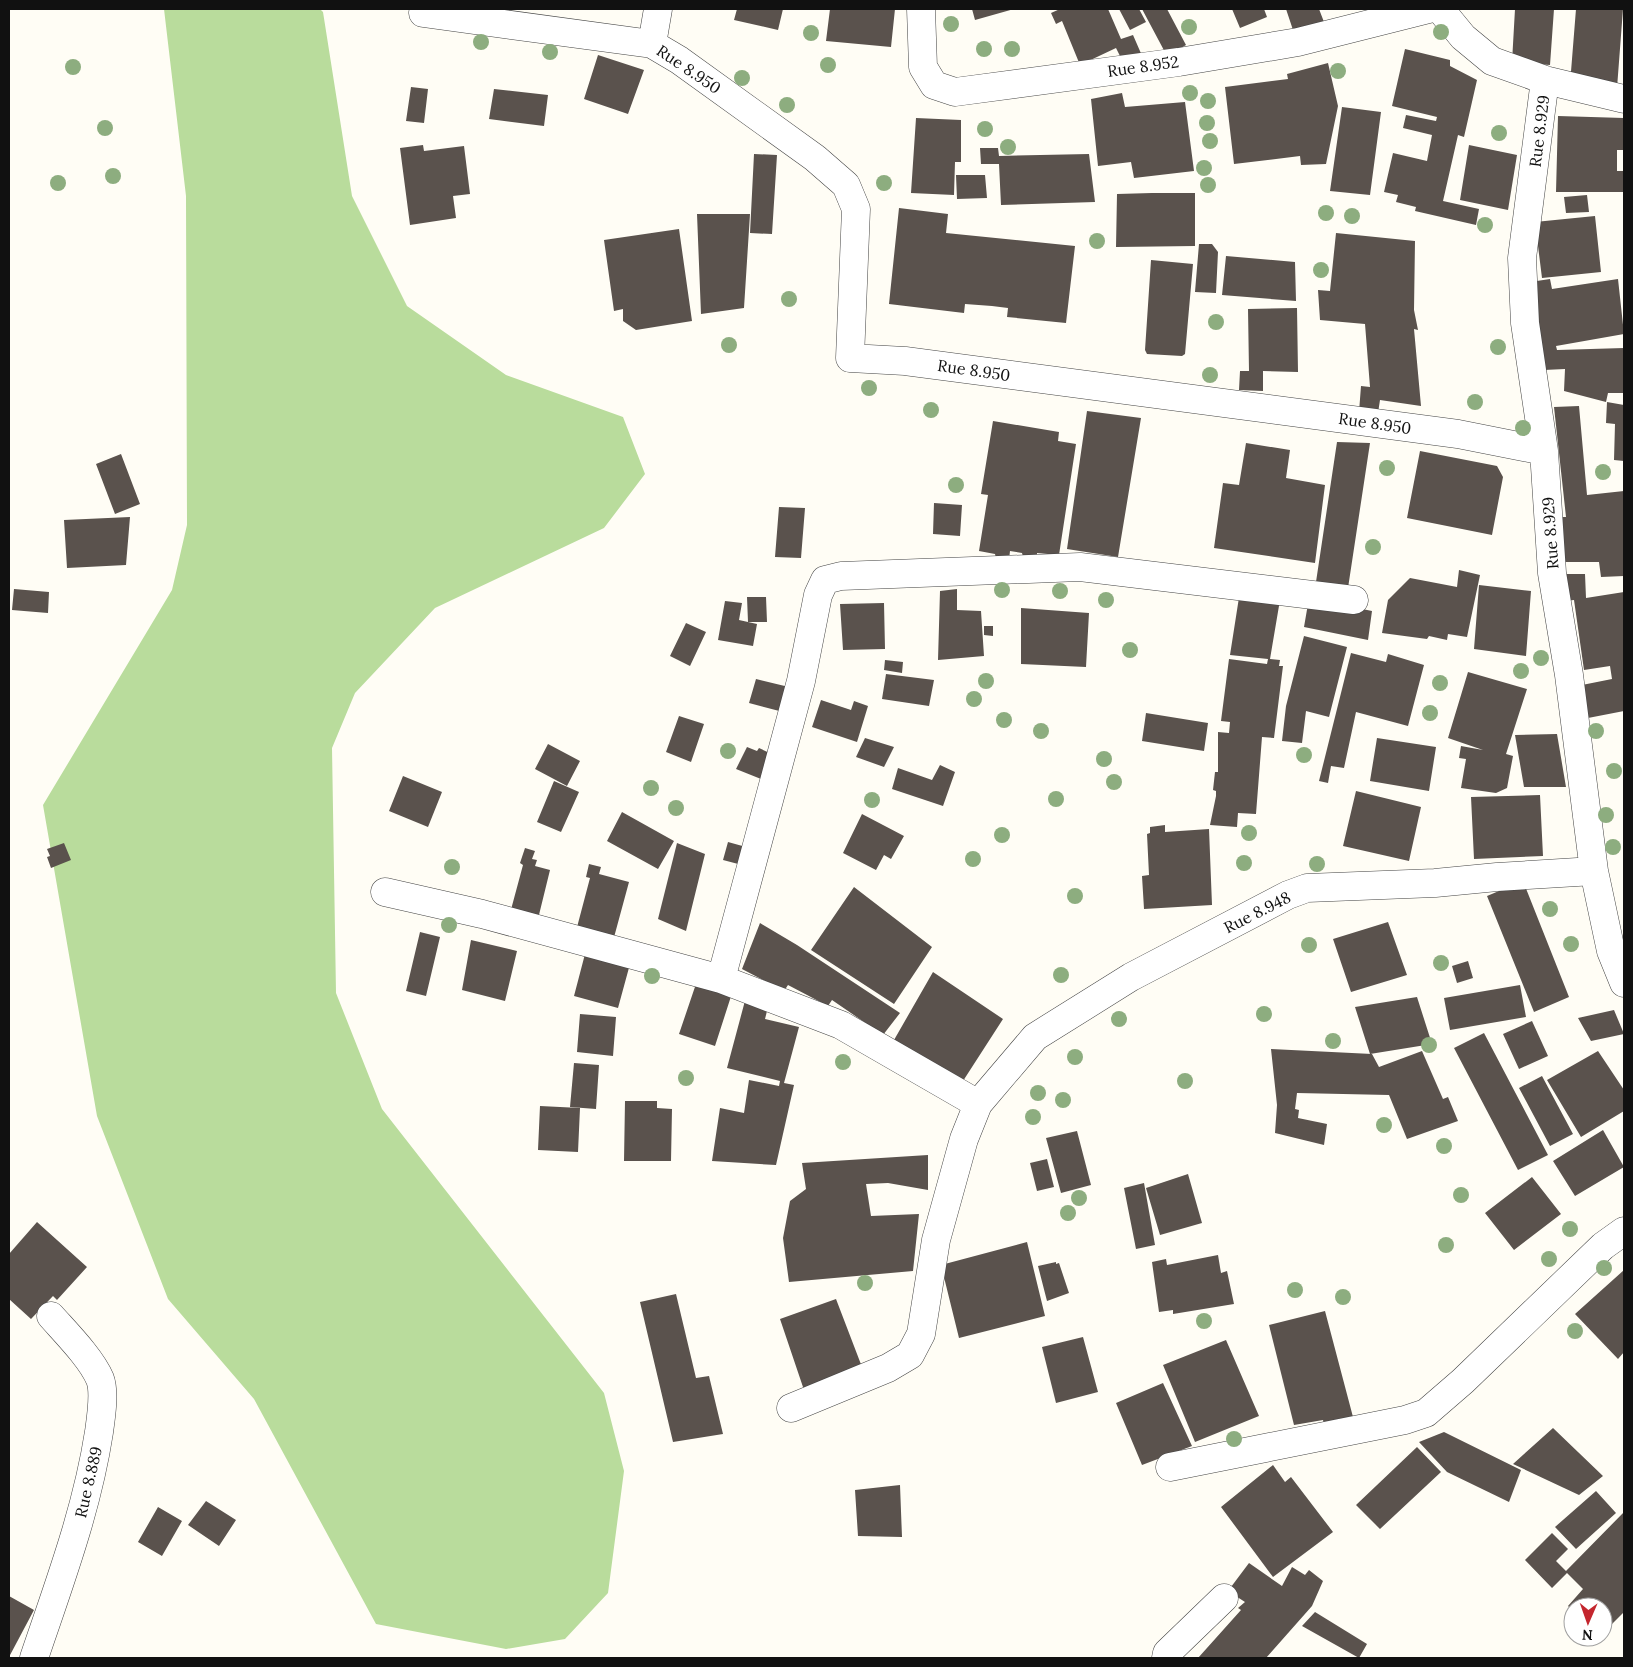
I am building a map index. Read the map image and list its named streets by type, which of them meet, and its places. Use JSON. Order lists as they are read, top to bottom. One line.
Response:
{"streets":{"street":["Rue 8.952","Rue 8.950","Rue 8.929","Rue 8.948","Rue 8.889"]},"crossings":[["Rue 8.950","Rue 8.929"],["Rue 8.929","Rue 8.948"]],"north":"bottom"}
